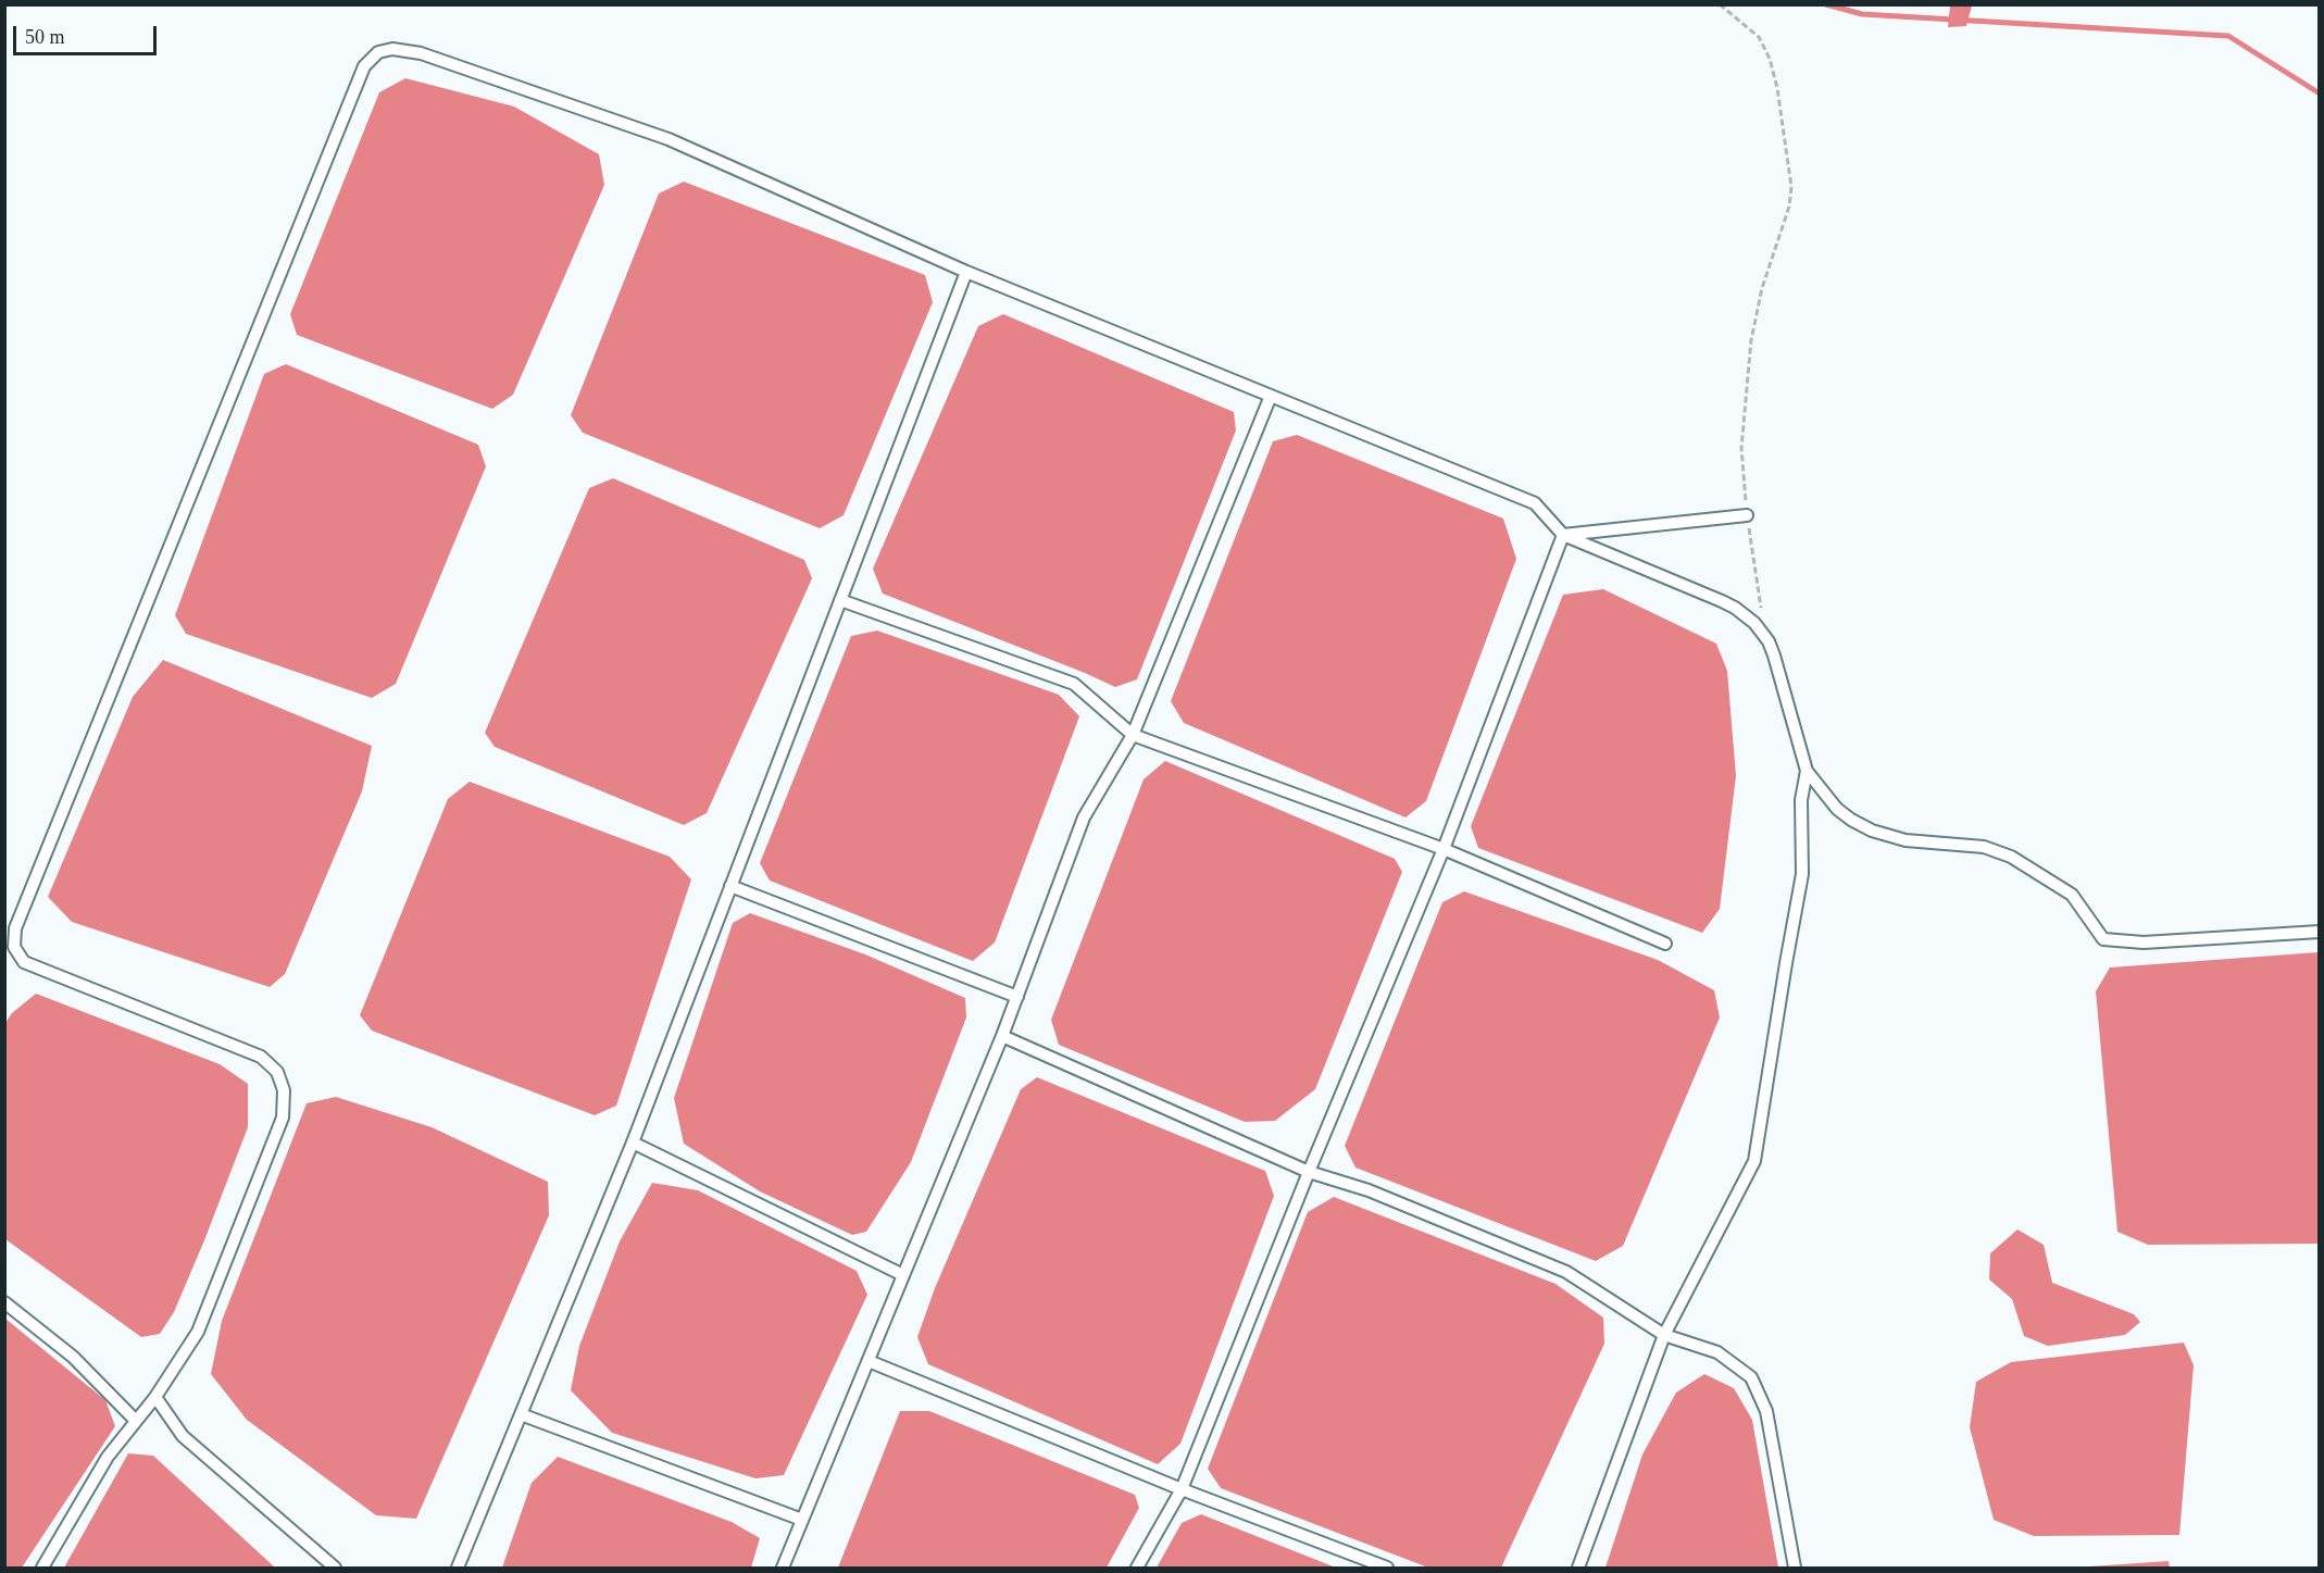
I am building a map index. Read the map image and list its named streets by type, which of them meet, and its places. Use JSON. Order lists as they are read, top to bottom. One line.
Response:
{"scale_bar":"50 m"}
